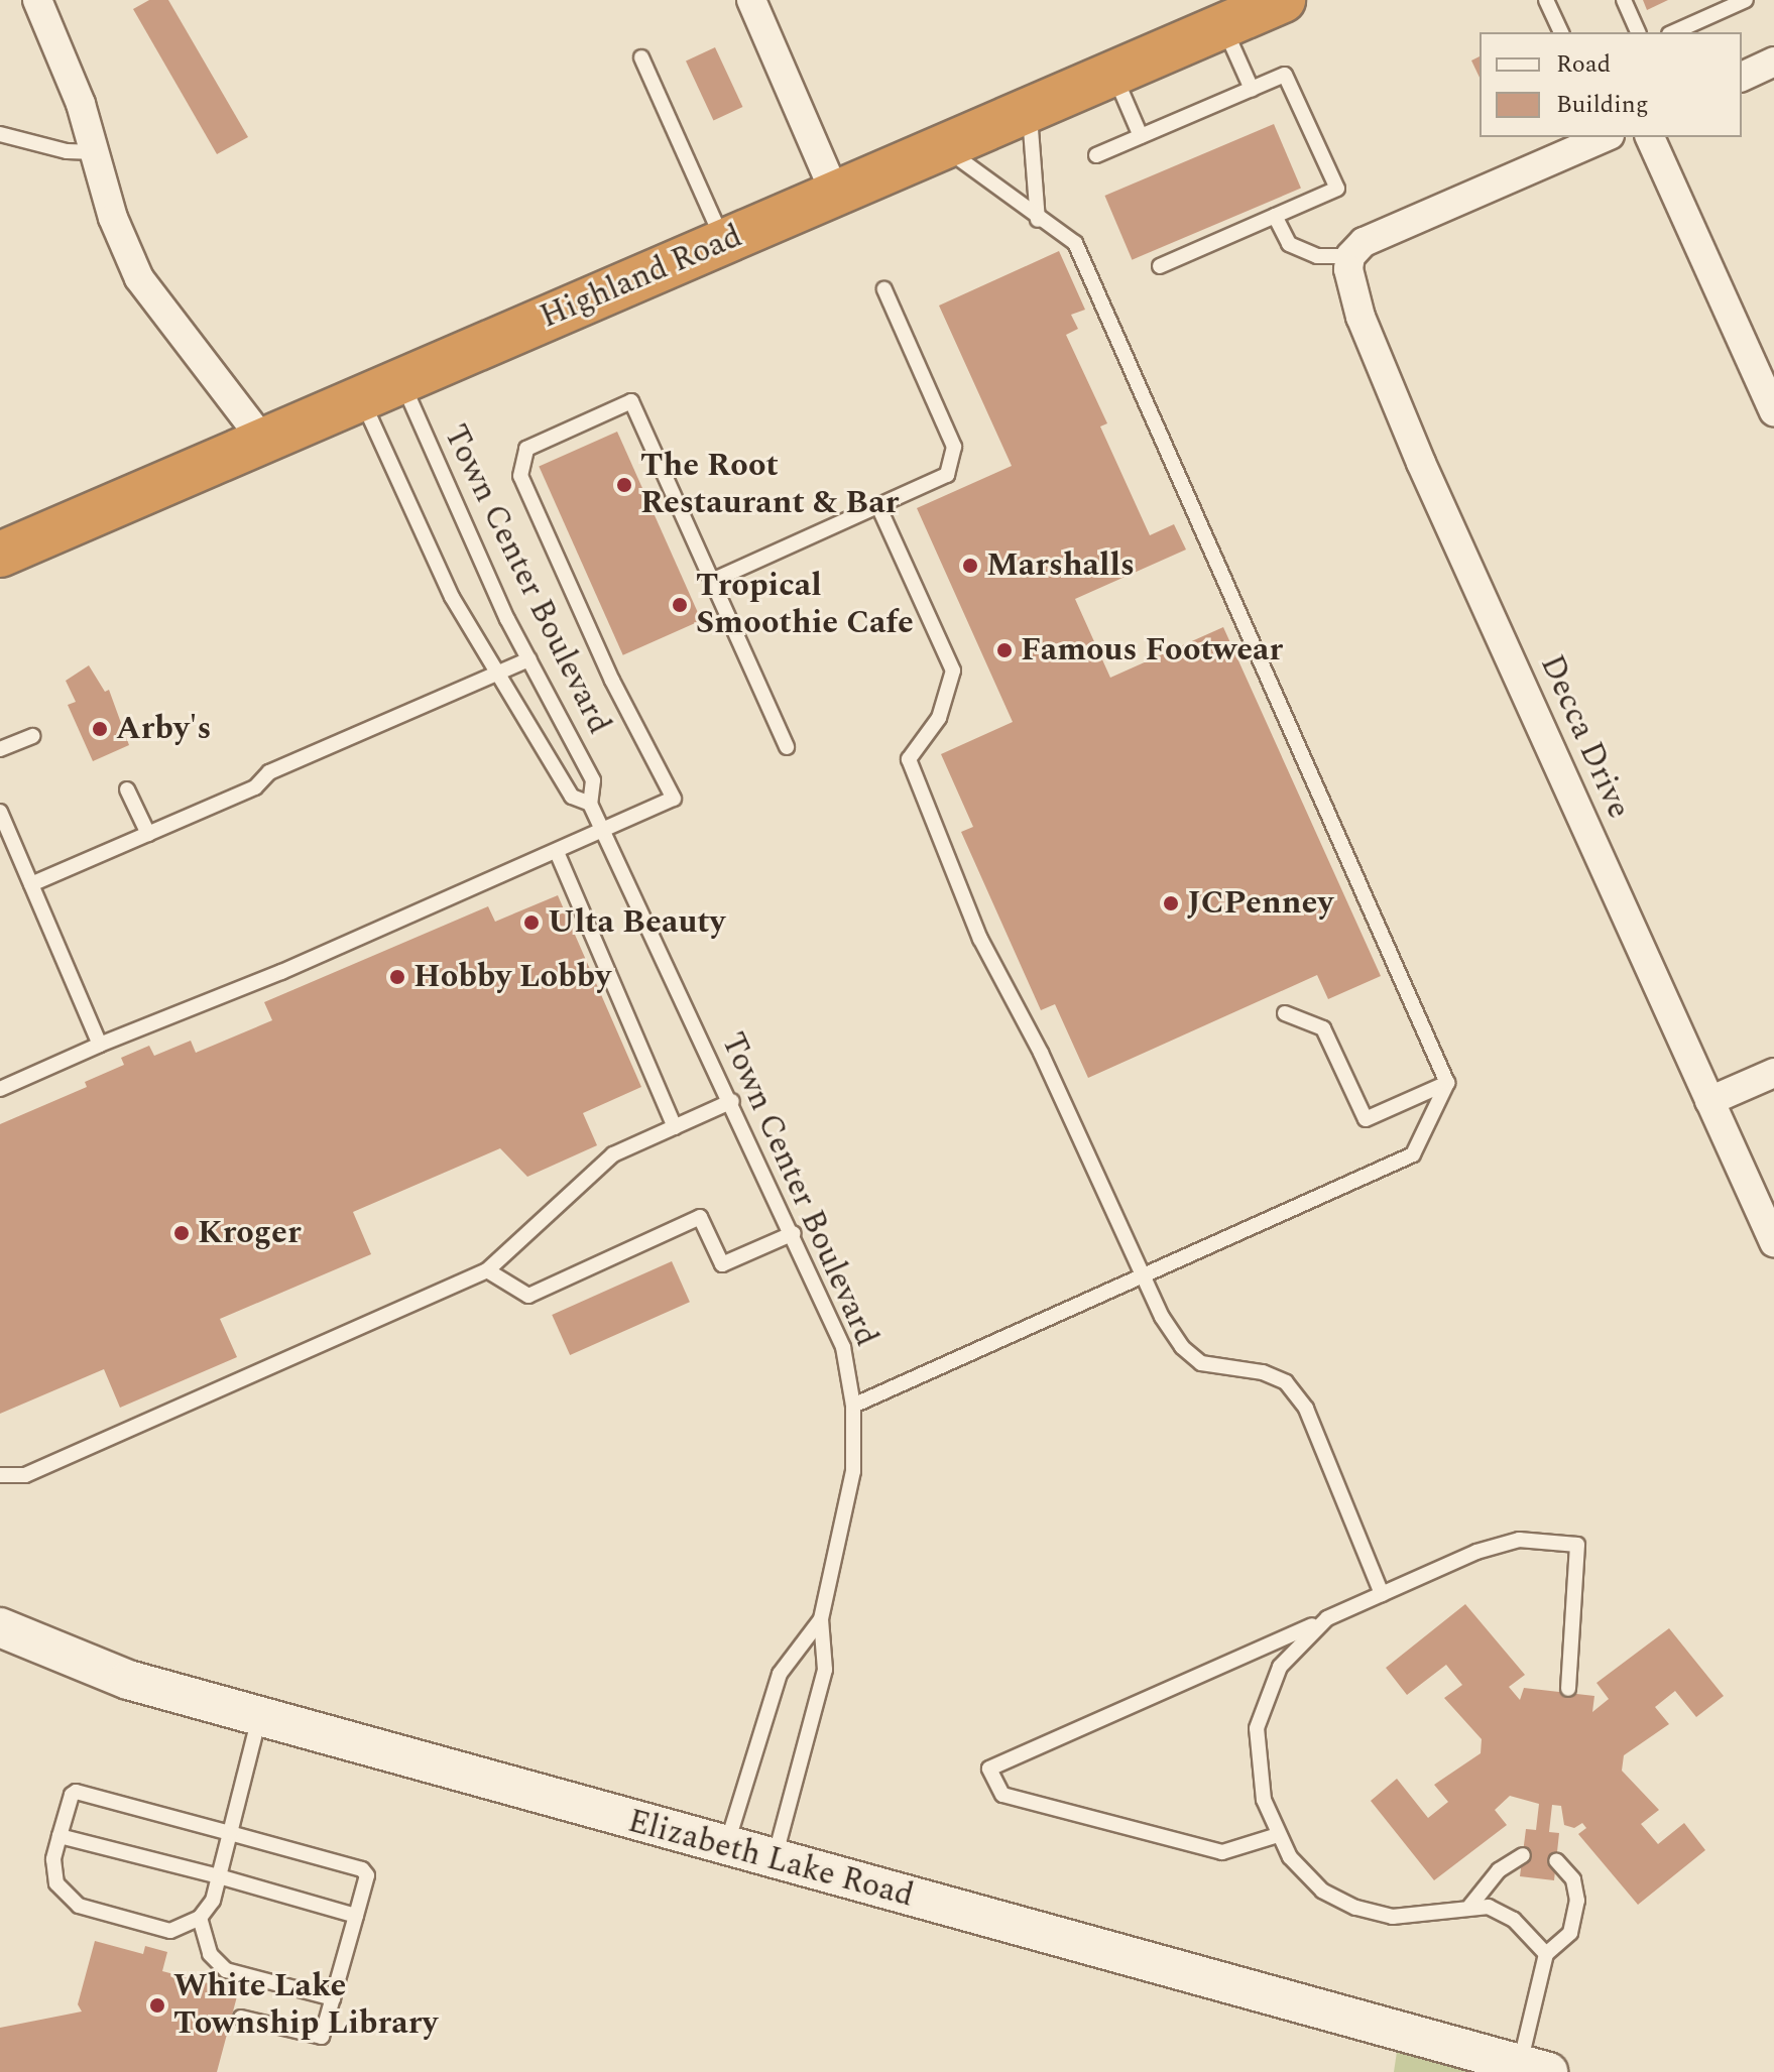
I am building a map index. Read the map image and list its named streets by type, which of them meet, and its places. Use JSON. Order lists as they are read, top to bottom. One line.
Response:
{"streets":{"highway":["Highland Road"],"street":["Decca Drive","Elizabeth Lake Road"],"lane":["Town Center Boulevard"]},"crossings":[["Highland Road","Town Center Boulevard"],["Town Center Boulevard","Elizabeth Lake Road"]],"places":["The Root Restaurant & Bar","Marshalls","Tropical Smoothie Cafe","Famous Footwear","Arby's","JCPenney","Ulta Beauty","Hobby Lobby","Kroger","White Lake Township Library"],"legend":["Road","Building"]}
